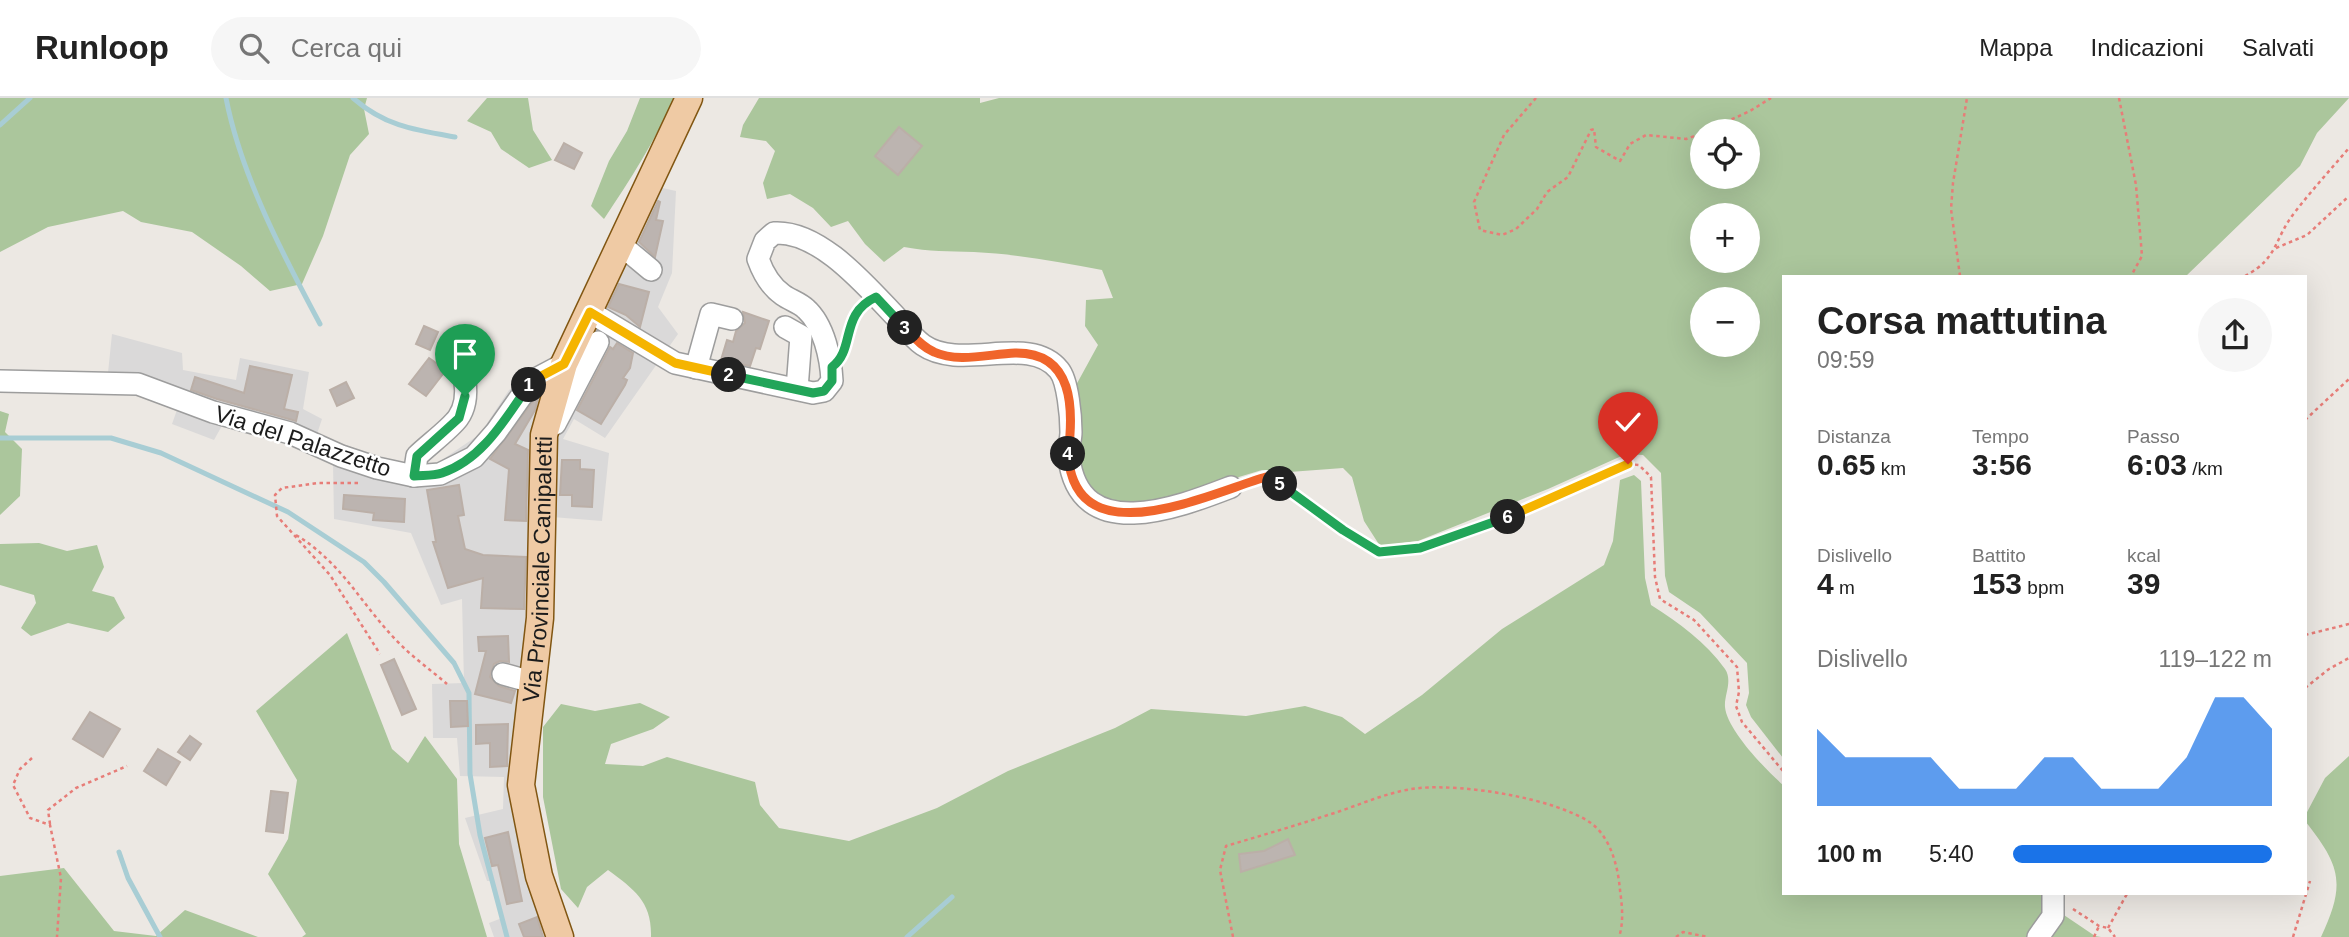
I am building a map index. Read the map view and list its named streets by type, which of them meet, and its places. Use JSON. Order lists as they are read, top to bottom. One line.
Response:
{"streets":{"main road":["Via Provinciale Canipaletti"],"street":["Via del Palazzetto"]},"crossings":[["Via del Palazzetto","Via Provinciale Canipaletti"]],"page":{"header":"Runloop","search":"Cerca qui","nav":["Mappa","Indicazioni","Salvati"],"map_buttons":["+","−"],"heading":["Corsa mattutina","09:59"],"pins":["3","2","1","4","5","6"],"stats":[["Distanza","0.65 km"],["Tempo","3:56"],["Passo","6:03 /km"],["Dislivello","4 m"],["Battito","153 bpm"],["kcal","39"]],"chart":["Dislivello","119–122 m"],"list":[{"name":"100 m","note":"5:40"}]}}
